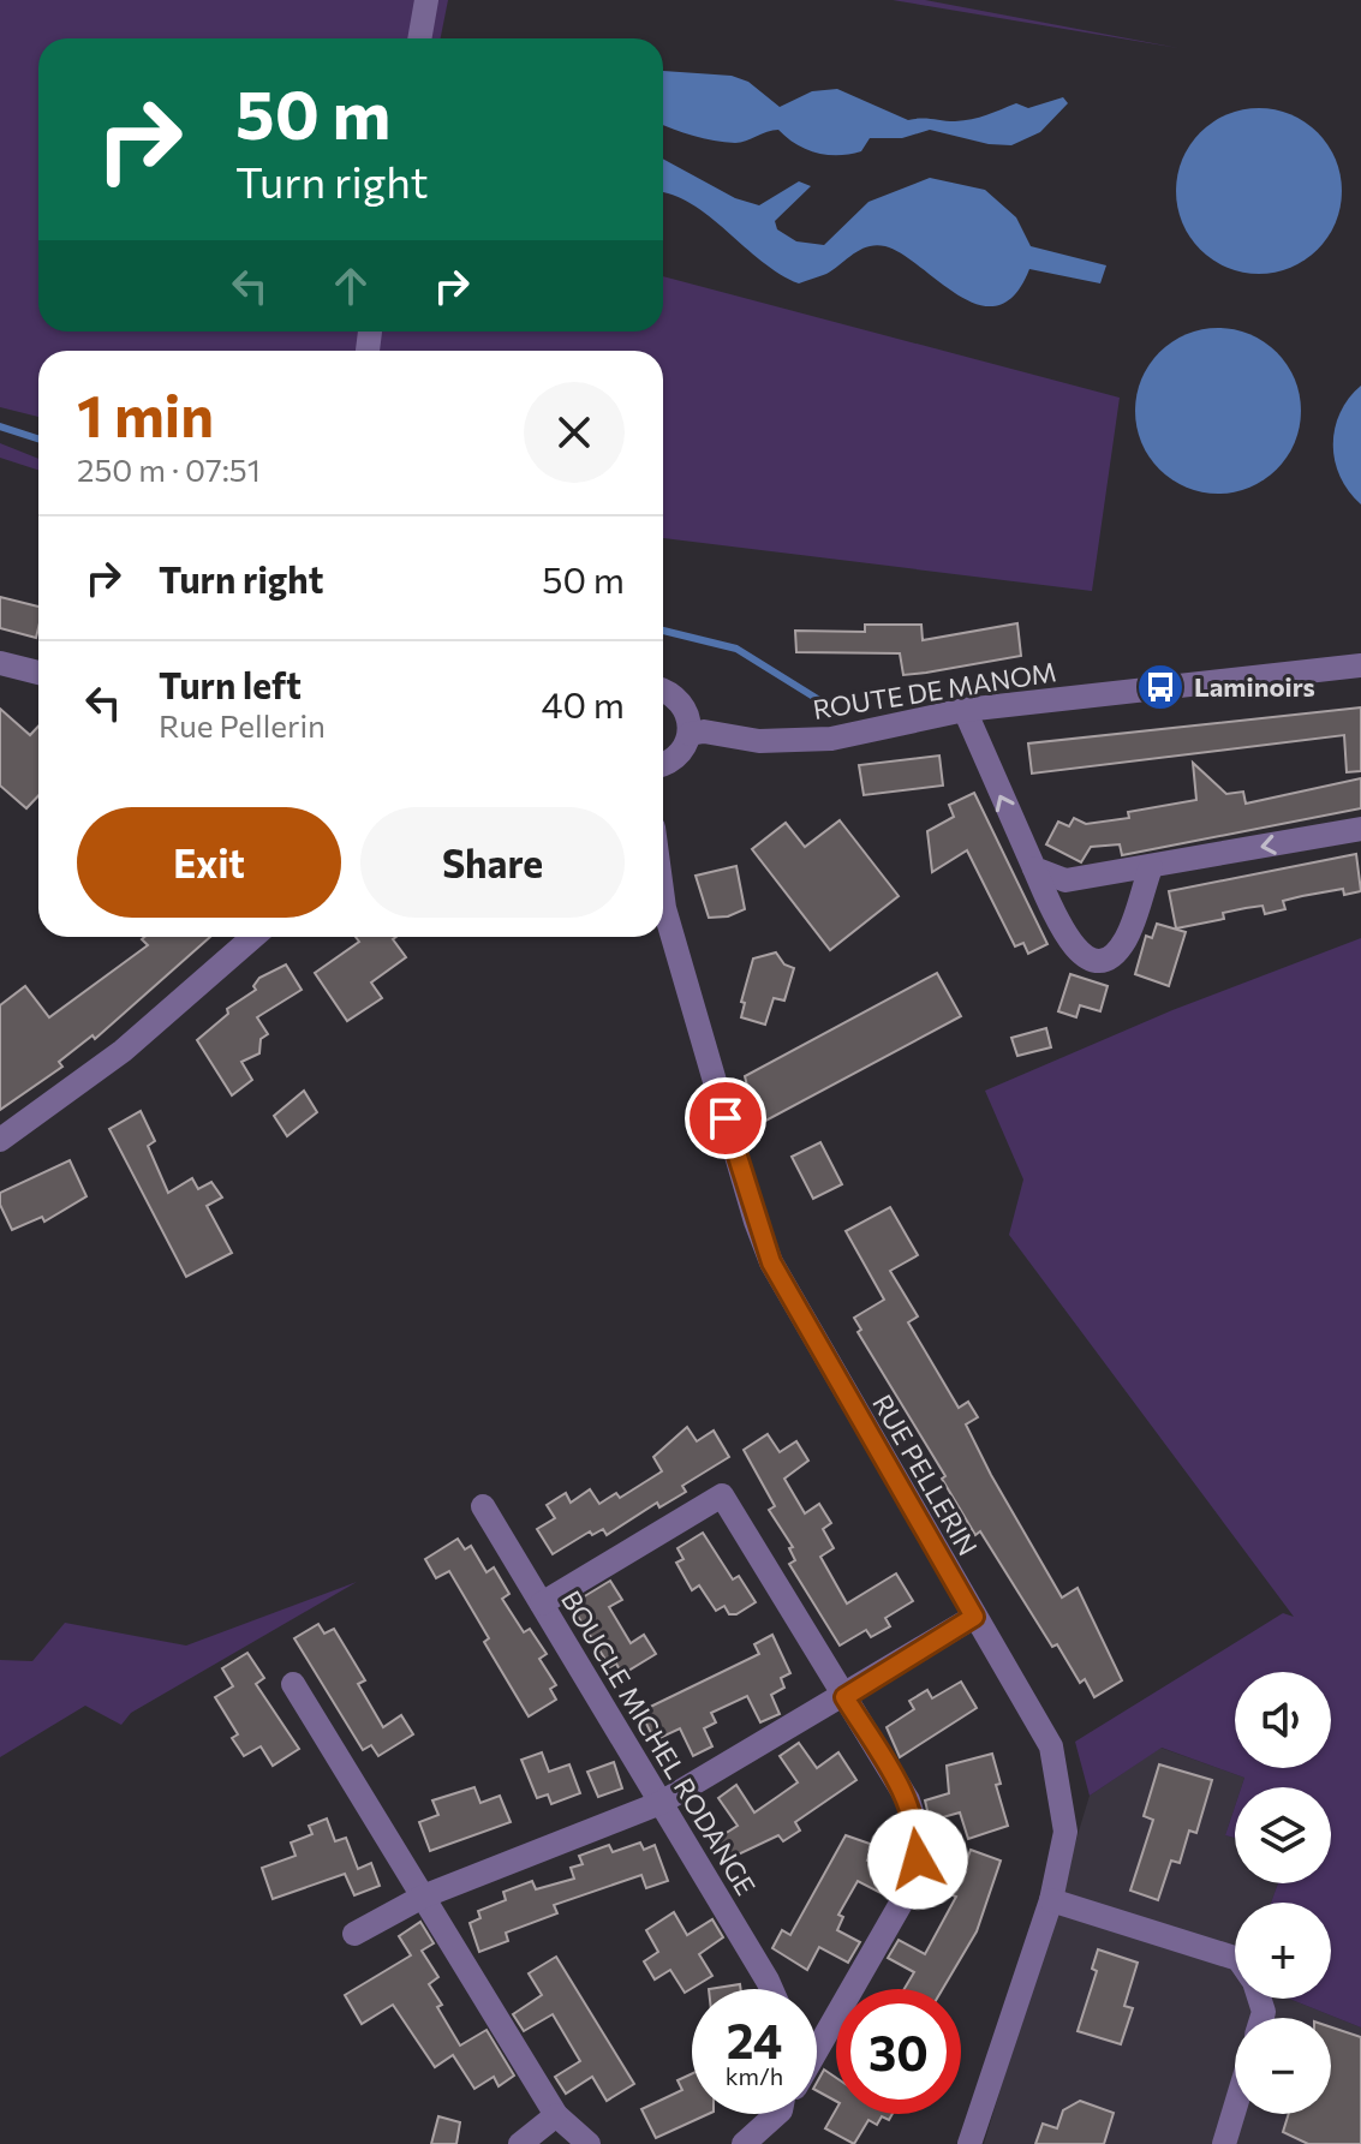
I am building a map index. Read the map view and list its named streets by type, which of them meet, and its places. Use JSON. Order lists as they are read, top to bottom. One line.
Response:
{"streets":{"street":["ROUTE DE MANOM","RUE PELLERIN","BOUCLE MICHEL RODANGE"]},"places":{"bus stop":["Laminoirs"]},"page":{"turn":["50 m","Turn right"],"heading":["1 min","250 m · 07:51"],"list":[{"name":"Turn right","value":"50 m"},{"name":"Turn left","note":"Rue Pellerin","value":"40 m"}],"buttons":["Exit","Share"],"map_buttons":["+","−"],"speed":"24 km/h","limit":"30"}}
